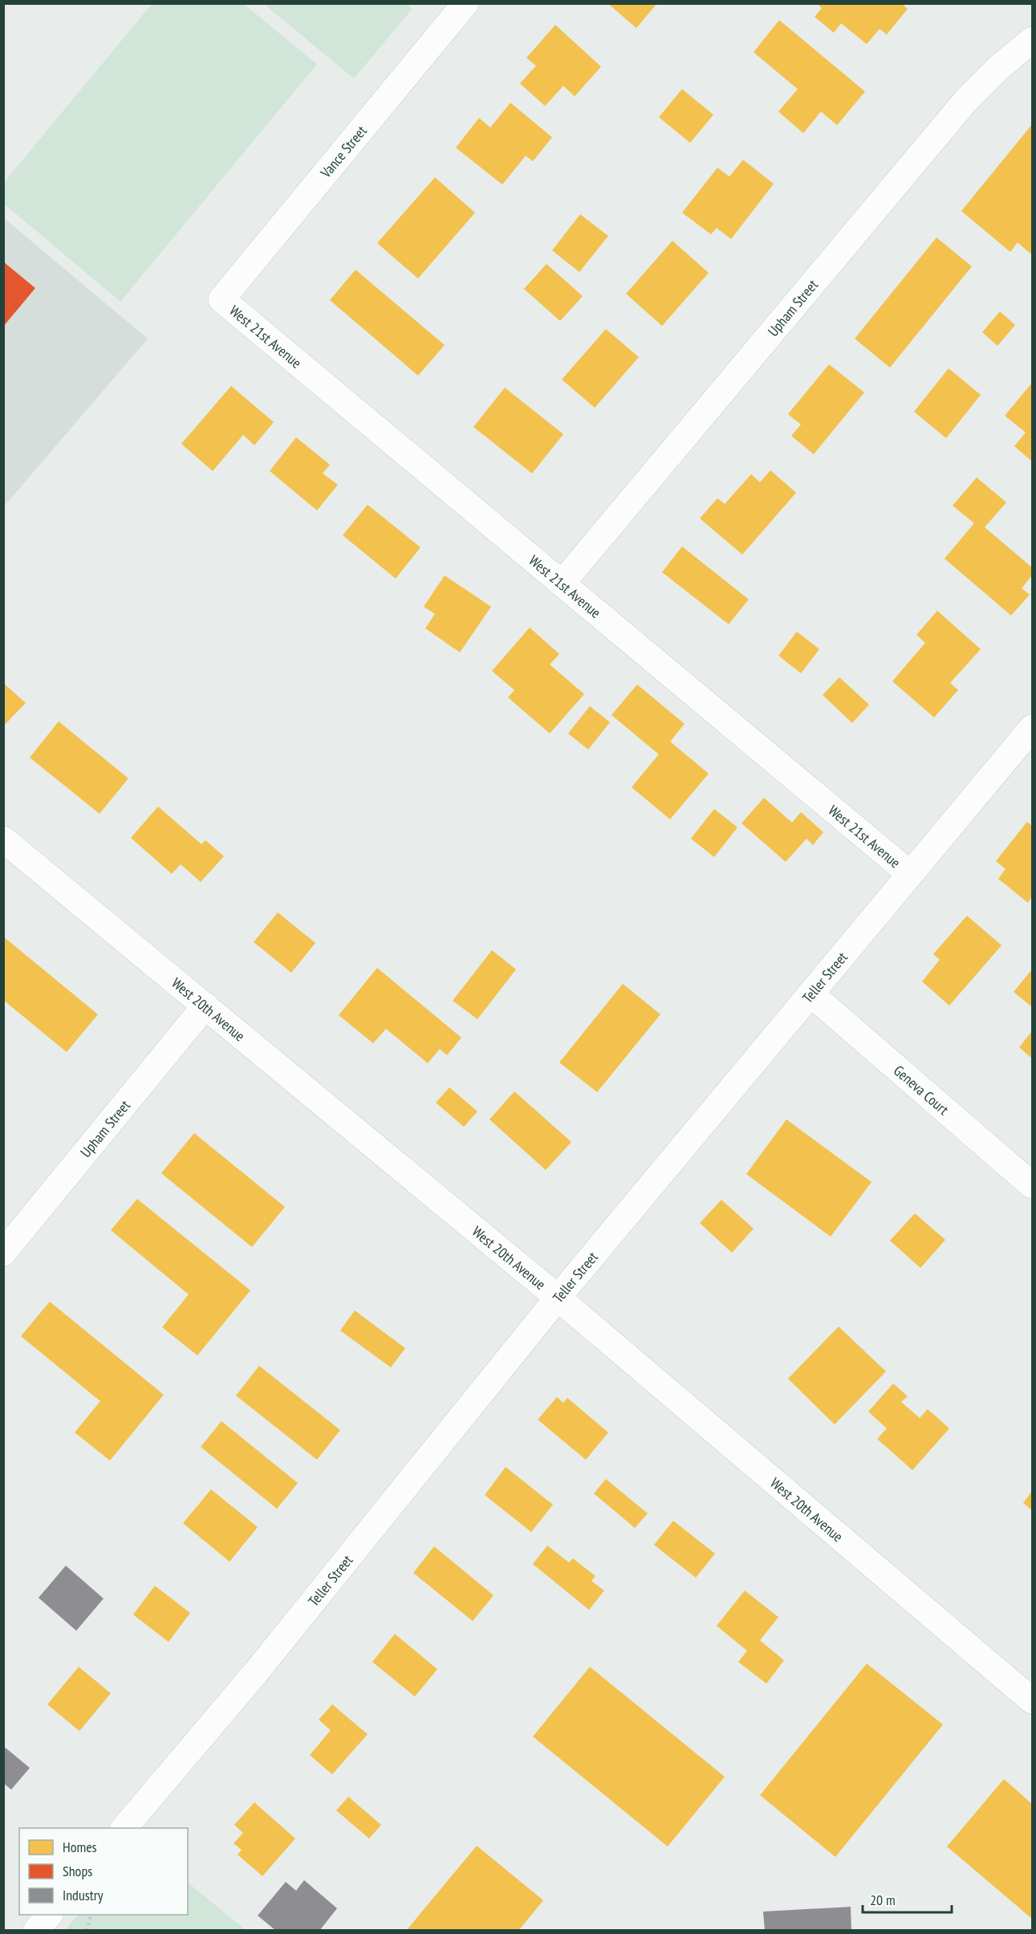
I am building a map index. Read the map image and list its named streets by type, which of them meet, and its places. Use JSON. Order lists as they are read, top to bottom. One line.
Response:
{"streets":{"street":["Vance Street","Upham Street","West 21st Avenue","Teller Street","West 20th Avenue","Geneva Court"]},"crossings":[["Vance Street","West 21st Avenue"],["Upham Street","West 21st Avenue"],["Upham Street","West 20th Avenue"],["West 21st Avenue","Teller Street"],["Teller Street","West 20th Avenue"],["Teller Street","Geneva Court"]],"legend":["Homes","Shops","Industry"],"scale_bar":"20 m"}
